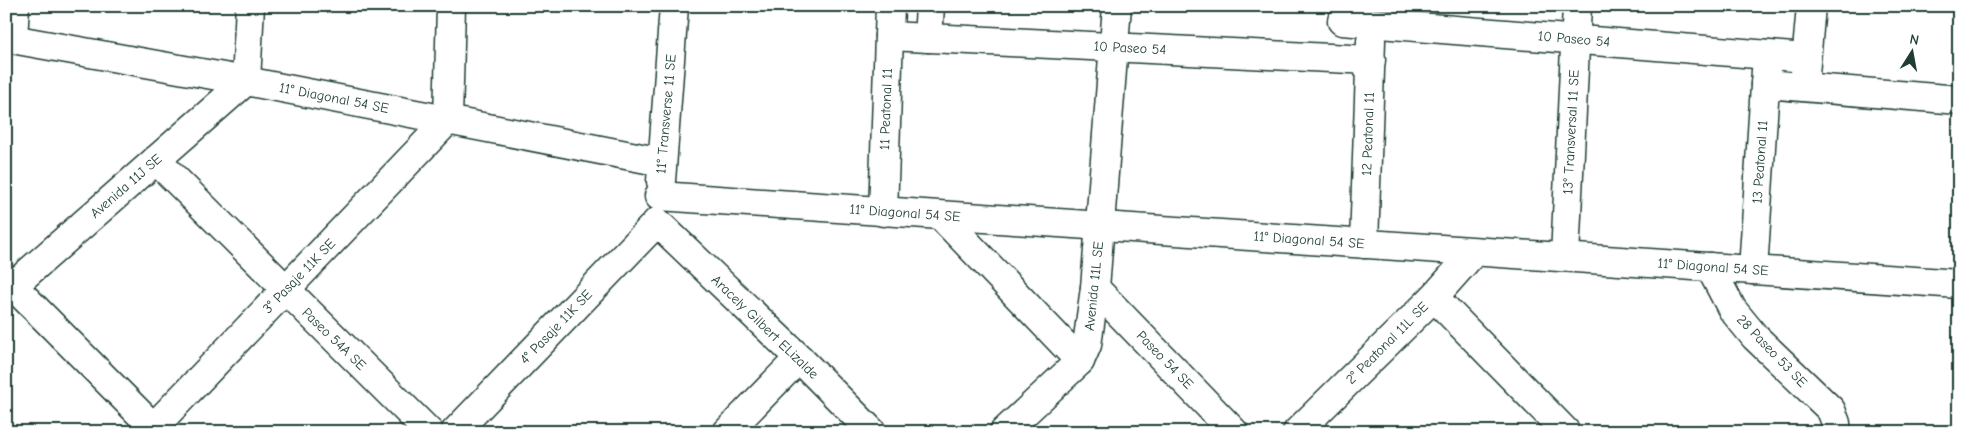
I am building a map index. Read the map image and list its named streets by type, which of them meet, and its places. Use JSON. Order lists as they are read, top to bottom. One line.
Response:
{"streets":{"street":["10 Paseo 54","11° Diagonal 54 SE","11 Peatonal 11","11° Transverse 11 SE","13° Transversal 11 SE","12 Peatonal 11","13 Peatonal 11","Avenida 11J SE","3° Pasaje 11K SE","Avenida 11L SE","4° Pasaje 11K SE","Aracely Gilbert ELizalde","Paseo 54A SE","2° Peatonal 11L SE","28 Paseo 53 SE","Paseo 54 SE"]},"crossings":[["10 Paseo 54","11 Peatonal 11"],["10 Paseo 54","13° Transversal 11 SE"],["10 Paseo 54","12 Peatonal 11"],["10 Paseo 54","13 Peatonal 11"],["10 Paseo 54","Avenida 11L SE"],["11° Diagonal 54 SE","11 Peatonal 11"],["11° Diagonal 54 SE","11° Transverse 11 SE"],["11° Diagonal 54 SE","13° Transversal 11 SE"],["11° Diagonal 54 SE","12 Peatonal 11"],["11° Diagonal 54 SE","13 Peatonal 11"],["11° Diagonal 54 SE","Avenida 11J SE"],["11° Diagonal 54 SE","3° Pasaje 11K SE"],["11° Diagonal 54 SE","Avenida 11L SE"],["11° Diagonal 54 SE","4° Pasaje 11K SE"],["11° Diagonal 54 SE","Aracely Gilbert ELizalde"],["11° Diagonal 54 SE","2° Peatonal 11L SE"],["11° Diagonal 54 SE","28 Paseo 53 SE"],["11° Transverse 11 SE","4° Pasaje 11K SE"],["11° Transverse 11 SE","Aracely Gilbert ELizalde"],["Avenida 11J SE","Paseo 54A SE"],["3° Pasaje 11K SE","Paseo 54A SE"],["Avenida 11L SE","Paseo 54 SE"],["4° Pasaje 11K SE","Aracely Gilbert ELizalde"]],"north":"top"}
